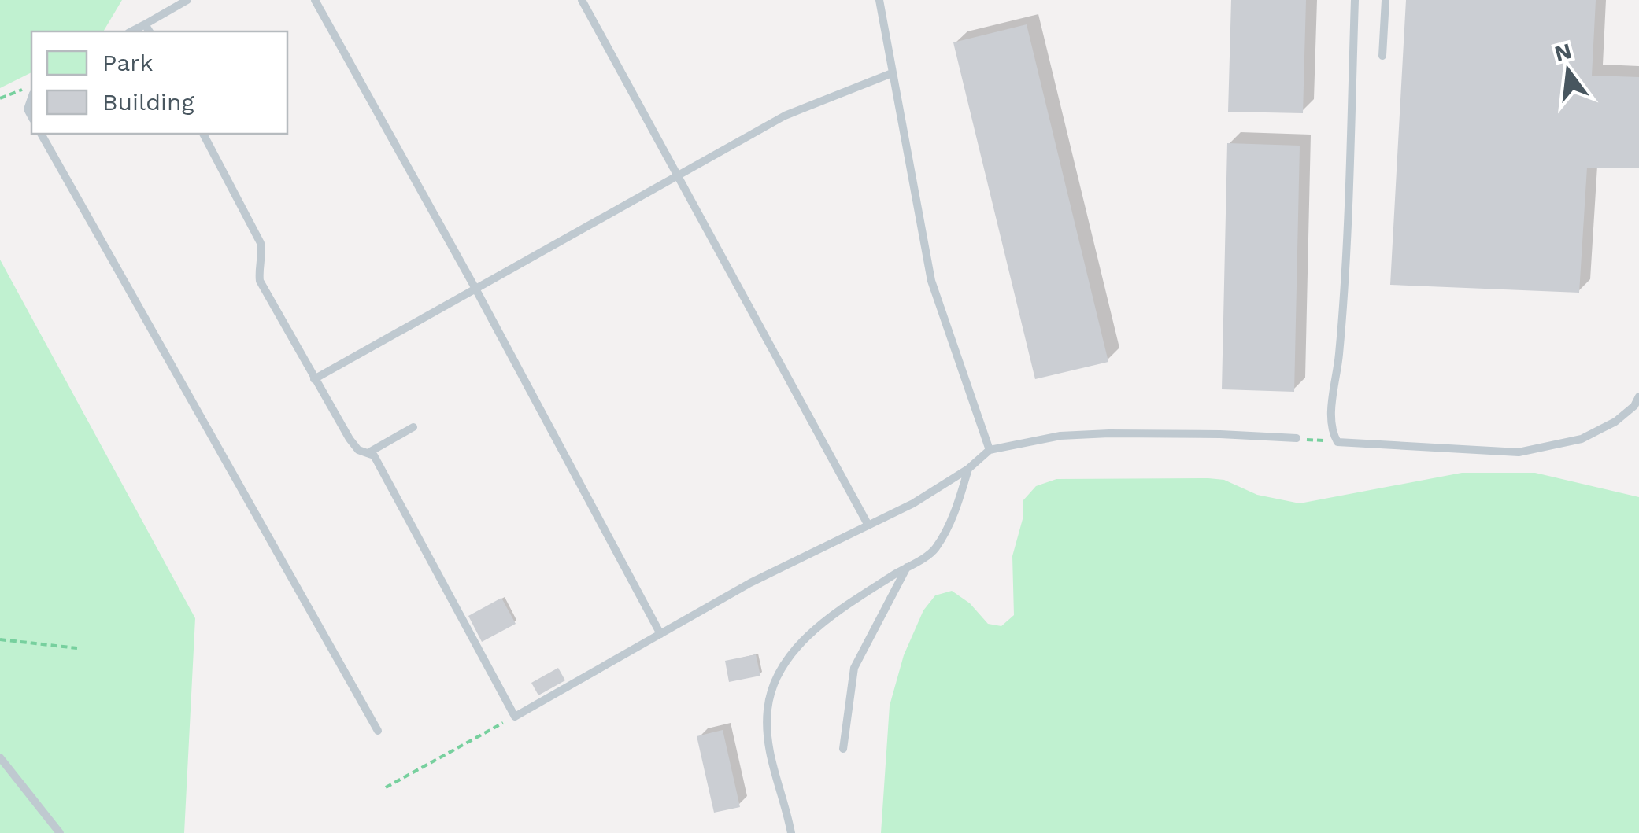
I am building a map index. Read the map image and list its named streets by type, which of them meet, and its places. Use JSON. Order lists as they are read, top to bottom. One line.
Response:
{"legend":["Park","Building"],"north":"top"}
